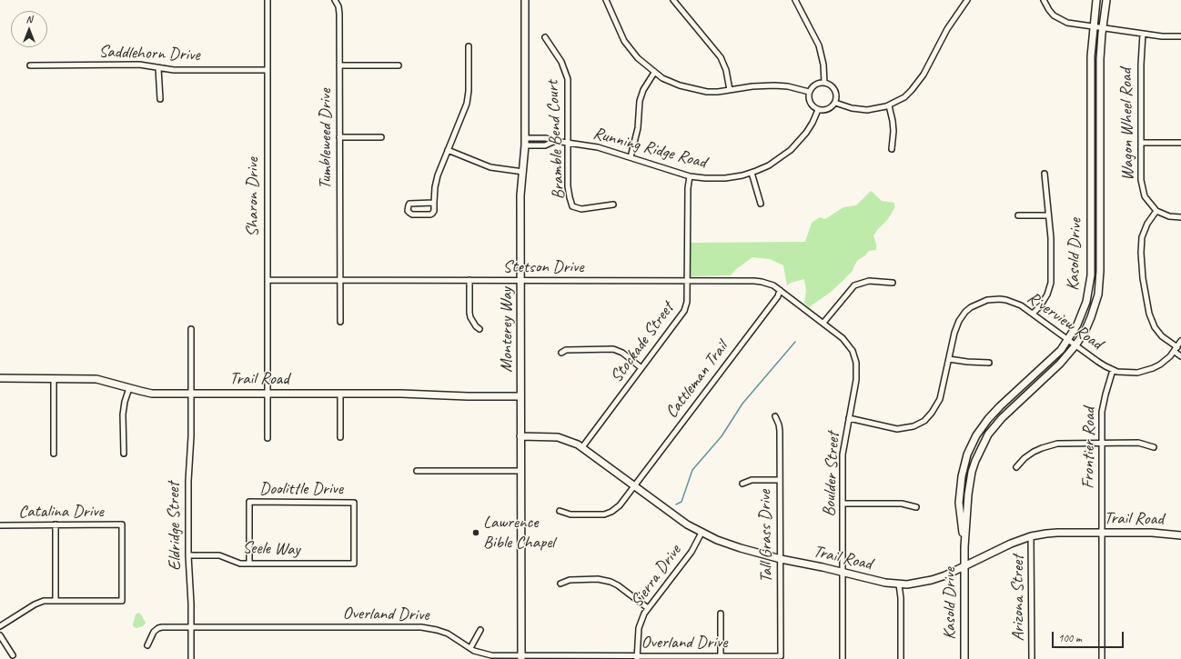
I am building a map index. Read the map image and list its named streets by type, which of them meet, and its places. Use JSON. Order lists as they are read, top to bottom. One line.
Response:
{"streets":{"street":["Saddlehorn Drive","Wagon Wheel Road","Tumbleweed Drive","Bramble Bend Court","Running Ridge Road","Sharon Drive","Kasold Drive","Stetson Drive","Riverview Road","Monterey Way","Stockade Street","Trail Road","Cattleman Trail","Frontier Road","Boulder Street","Doolittle Drive","Catalina Drive","Eldridge Street","Tall Grass Drive","Seele Way","Sierra Drive","Arizona Street","Overland Drive"]},"crossings":[["Saddlehorn Drive","Sharon Drive"],["Tumbleweed Drive","Stetson Drive"],["Bramble Bend Court","Running Ridge Road"],["Running Ridge Road","Monterey Way"],["Running Ridge Road","Stockade Street"],["Sharon Drive","Stetson Drive"],["Sharon Drive","Trail Road"],["Kasold Drive","Riverview Road"],["Kasold Drive","Trail Road"],["Stetson Drive","Monterey Way"],["Stetson Drive","Stockade Street"],["Stetson Drive","Cattleman Trail"],["Stetson Drive","Boulder Street"],["Riverview Road","Frontier Road"],["Riverview Road","Boulder Street"],["Monterey Way","Trail Road"],["Monterey Way","Overland Drive"],["Stockade Street","Trail Road"],["Trail Road","Cattleman Trail"],["Trail Road","Frontier Road"],["Trail Road","Boulder Street"],["Trail Road","Eldridge Street"],["Trail Road","Tall Grass Drive"],["Trail Road","Sierra Drive"],["Trail Road","Arizona Street"],["Doolittle Drive","Seele Way"],["Eldridge Street","Seele Way"],["Eldridge Street","Overland Drive"],["Tall Grass Drive","Overland Drive"],["Sierra Drive","Overland Drive"]],"places":["Lawrence Bible Chapel"],"scale_bar":"100 m","north":"top"}
